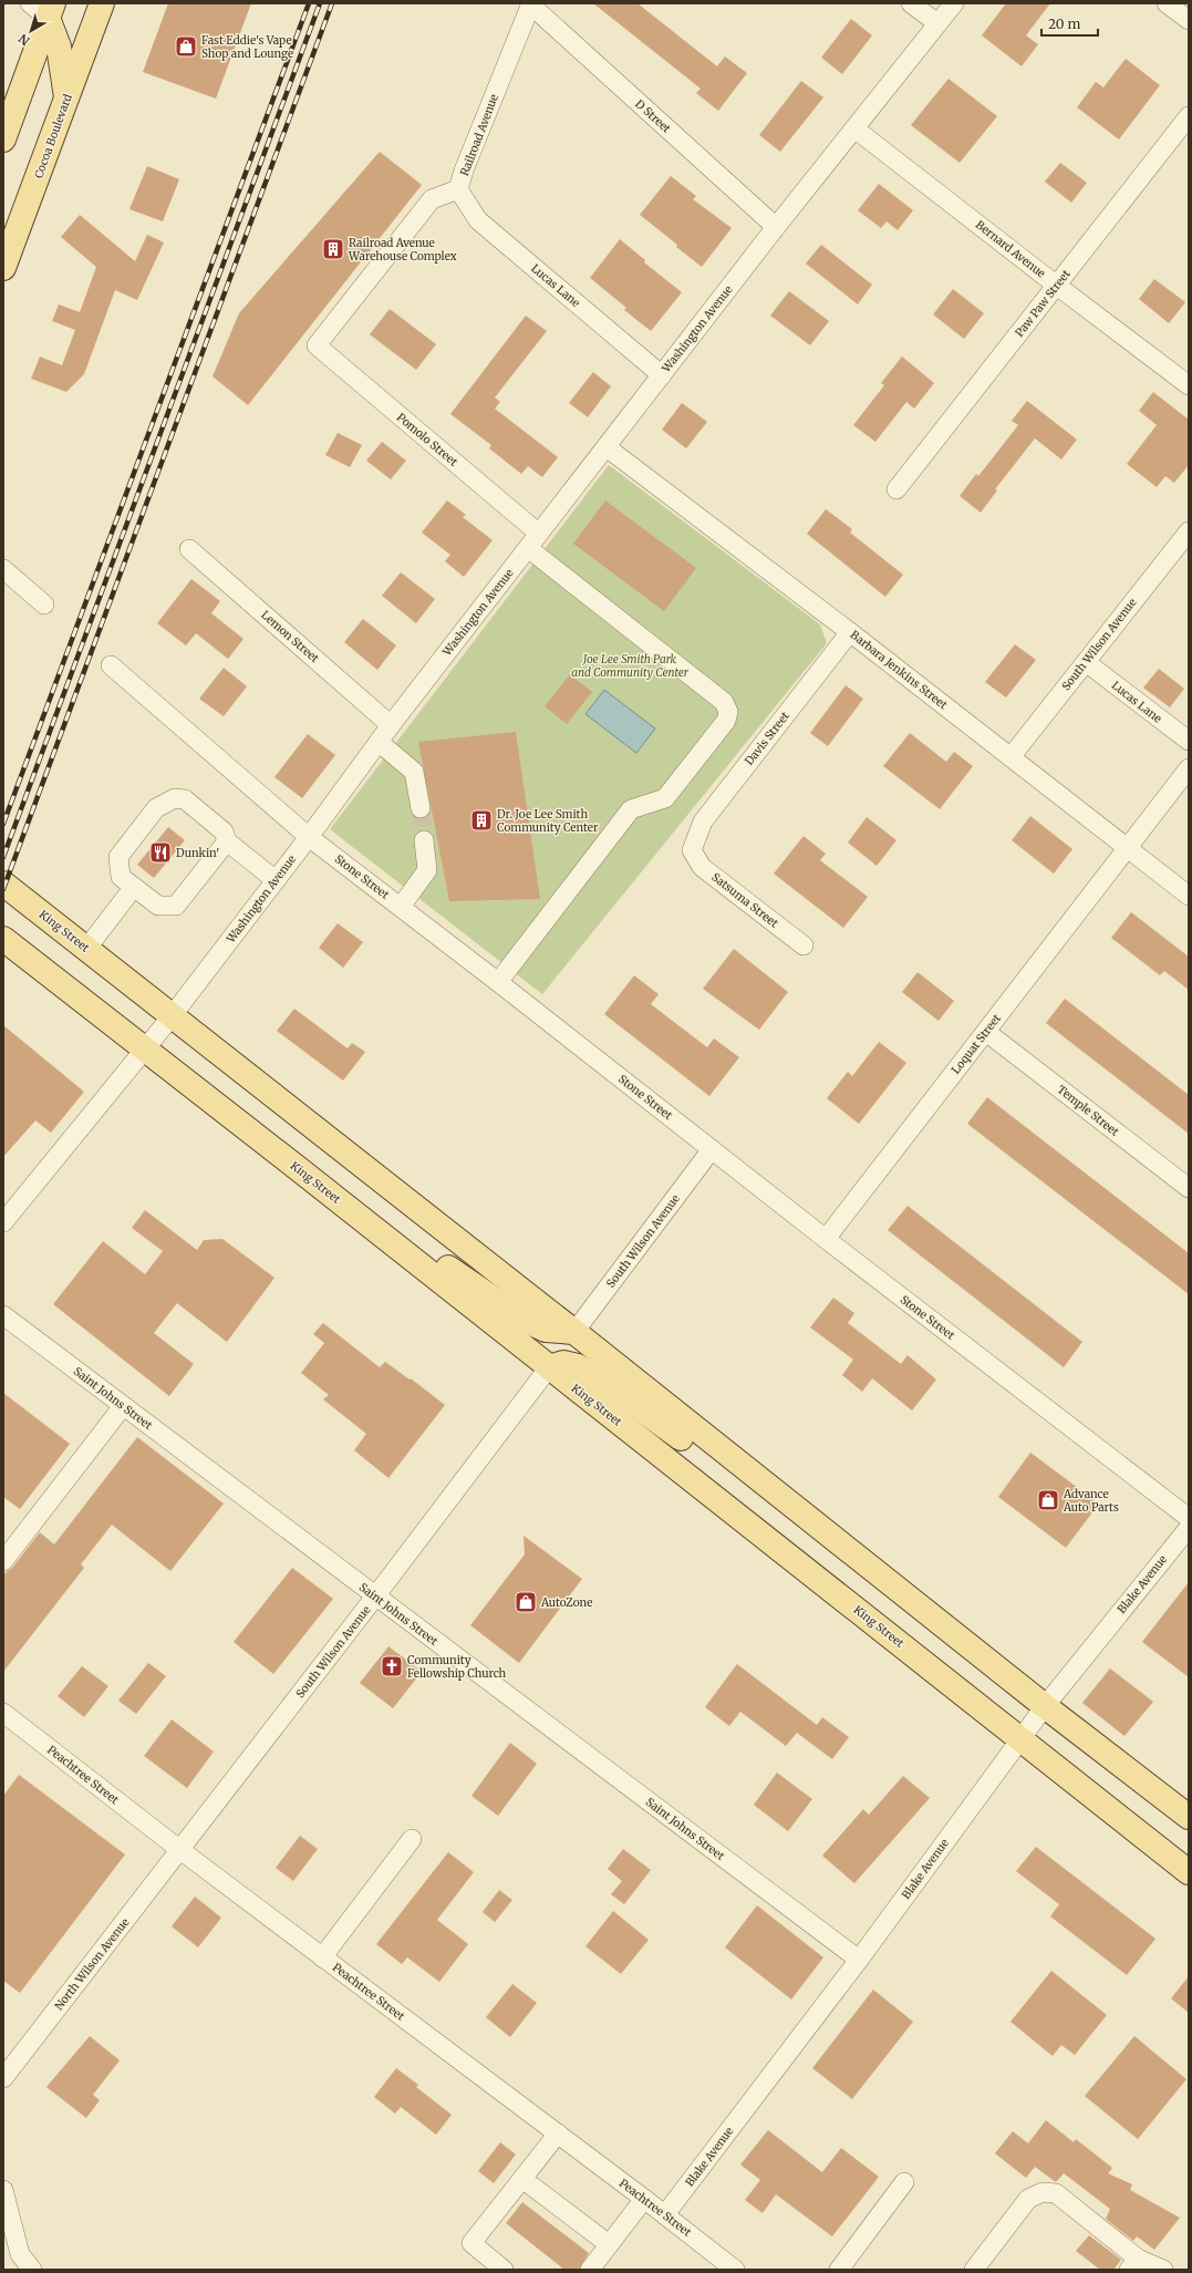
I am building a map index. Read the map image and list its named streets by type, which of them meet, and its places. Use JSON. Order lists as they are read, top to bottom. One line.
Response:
{"streets":{"main road":["Cocoa Boulevard","King Street"],"street":["D Street","Railroad Avenue","Bernard Avenue","Lucas Lane","Paw Paw Street","Washington Avenue","Pomolo Street","Lemon Street","South Wilson Avenue","Barbara Jenkins Street","Davis Street","Stone Street","Satsuma Street","Loquat Street","Temple Street","Saint Johns Street","Blake Avenue","Peachtree Street","North Wilson Avenue"]},"crossings":[["D Street","Railroad Avenue"],["D Street","Washington Avenue"],["Railroad Avenue","Lucas Lane"],["Railroad Avenue","Pomolo Street"],["Bernard Avenue","Paw Paw Street"],["Bernard Avenue","Washington Avenue"],["Lucas Lane","Washington Avenue"],["Lucas Lane","South Wilson Avenue"],["Washington Avenue","Pomolo Street"],["Washington Avenue","Lemon Street"],["Washington Avenue","Barbara Jenkins Street"],["Washington Avenue","Stone Street"],["Washington Avenue","King Street"],["South Wilson Avenue","Barbara Jenkins Street"],["South Wilson Avenue","Stone Street"],["South Wilson Avenue","King Street"],["South Wilson Avenue","Saint Johns Street"],["South Wilson Avenue","Peachtree Street"],["South Wilson Avenue","North Wilson Avenue"],["Barbara Jenkins Street","Davis Street"],["Barbara Jenkins Street","Loquat Street"],["Davis Street","Satsuma Street"],["Stone Street","Loquat Street"],["King Street","Blake Avenue"],["Loquat Street","Temple Street"],["Saint Johns Street","Blake Avenue"],["Blake Avenue","Peachtree Street"],["Peachtree Street","North Wilson Avenue"]],"parks":["Joe Lee Smith Park and Community Center"],"places":{"shop":["Fast Eddie's Vape Shop and Lounge","Advance Auto Parts","AutoZone"],"building":["Railroad Avenue Warehouse Complex","Dr. Joe Lee Smith Community Center"],"restaurant":["Dunkin'"],"church":["Community Fellowship Church"]},"scale_bar":"20 m","north":"bottom left"}
